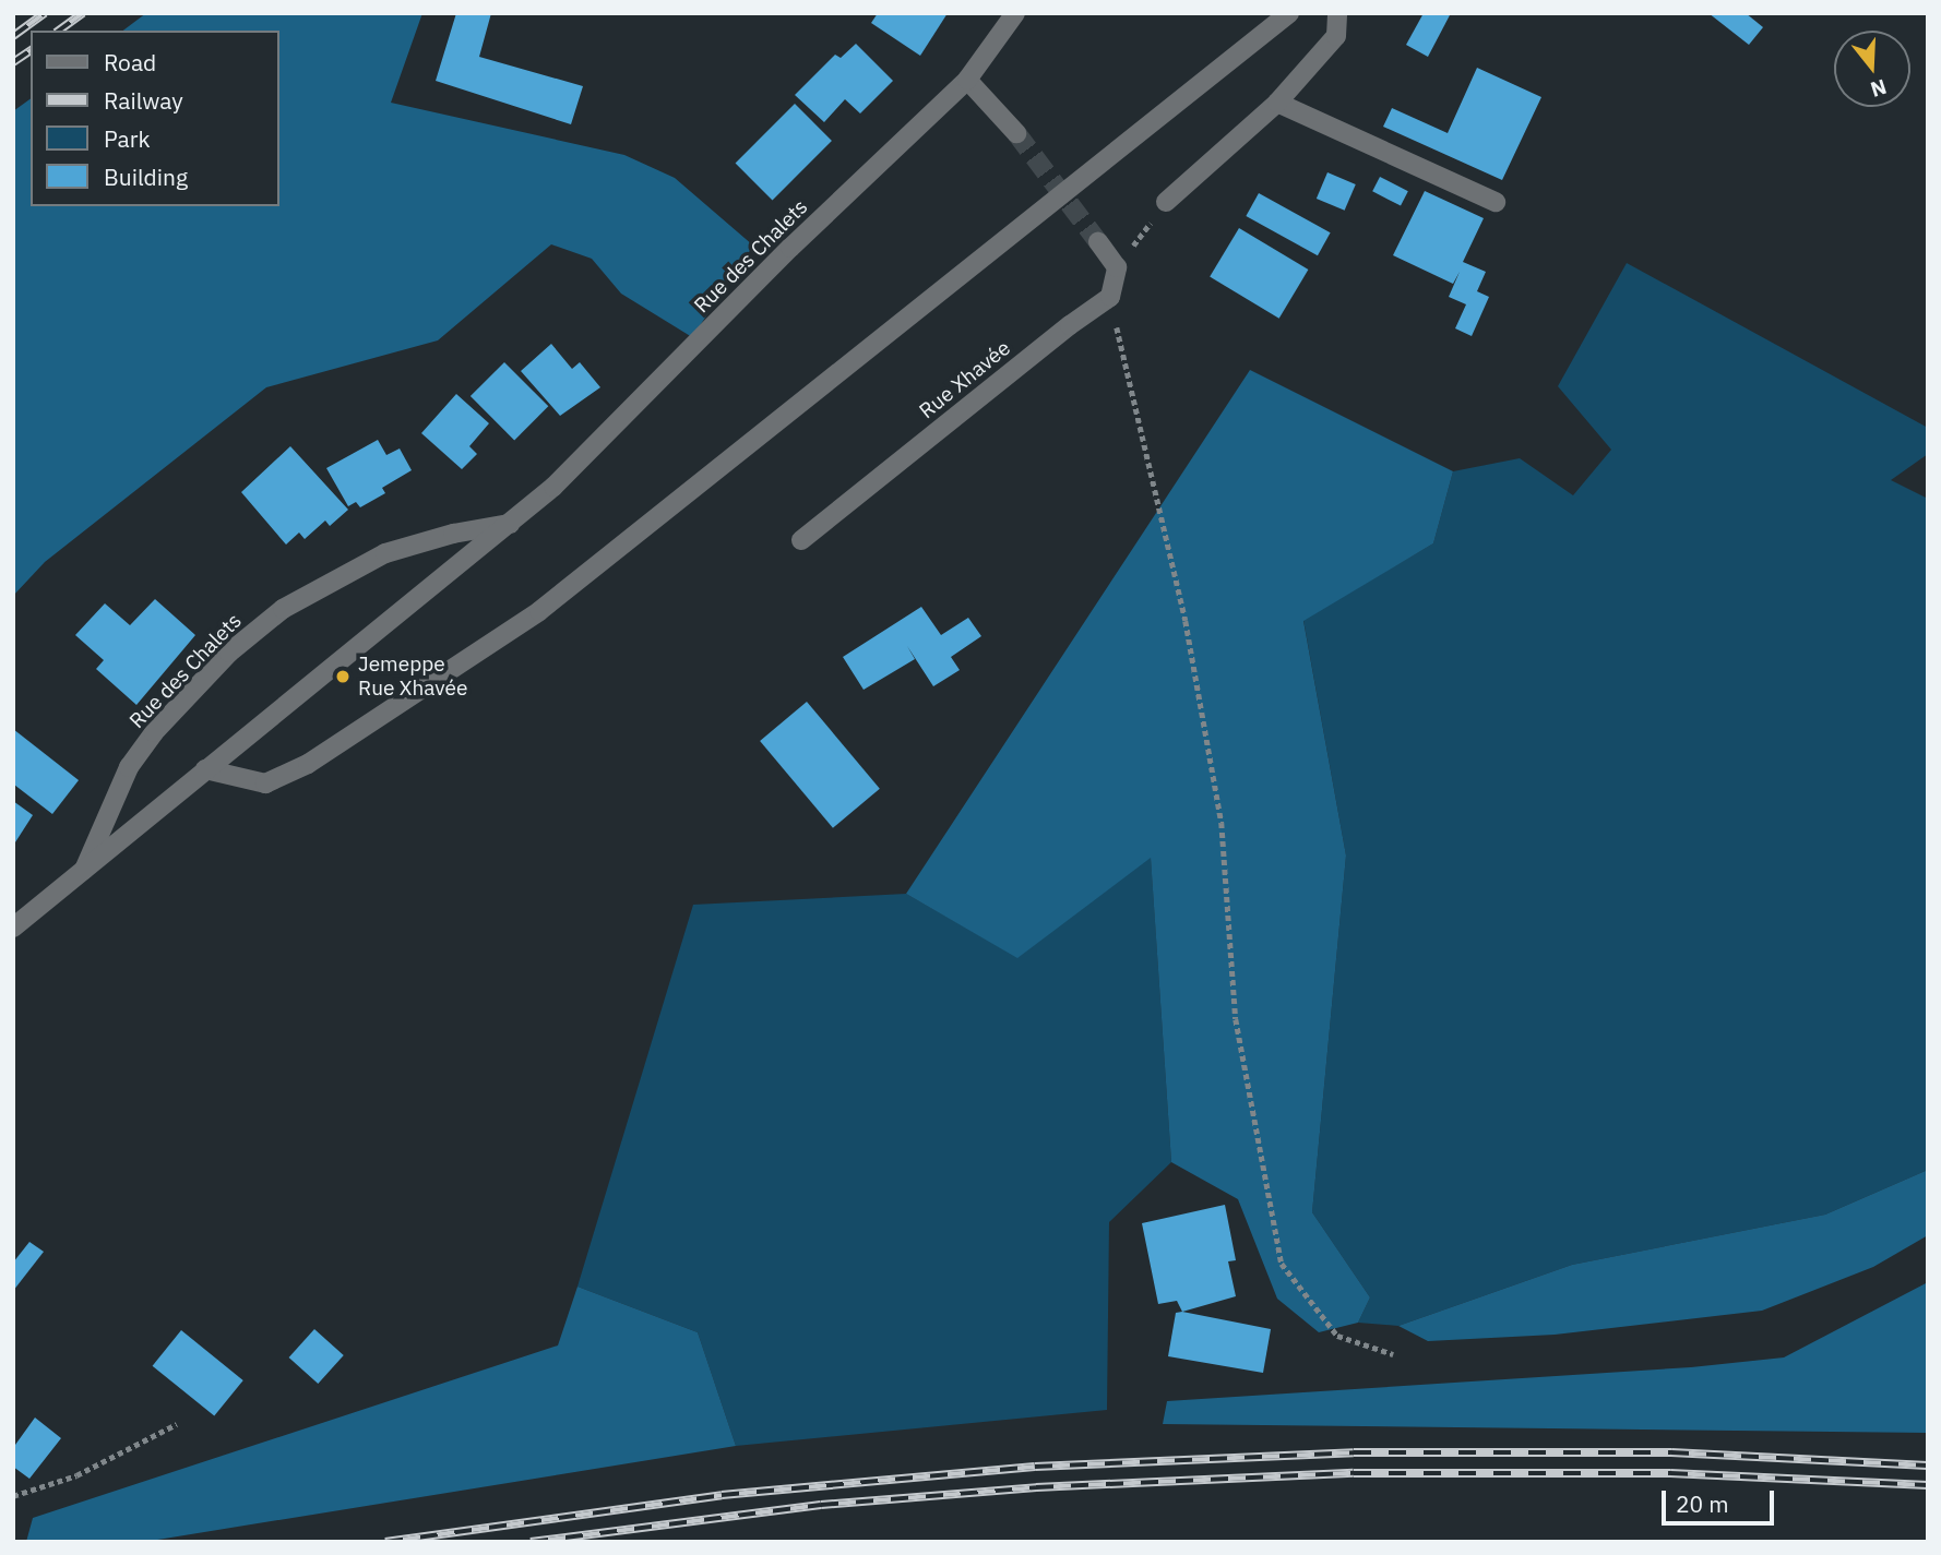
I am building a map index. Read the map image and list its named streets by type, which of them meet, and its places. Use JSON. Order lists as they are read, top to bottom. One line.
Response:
{"streets":{"street":["Rue des Chalets","Rue Xhavée"]},"places":["Jemeppe Rue Xhavée"],"legend":["Road","Railway","Park","Building"],"scale_bar":"20 m","north":"bottom"}
